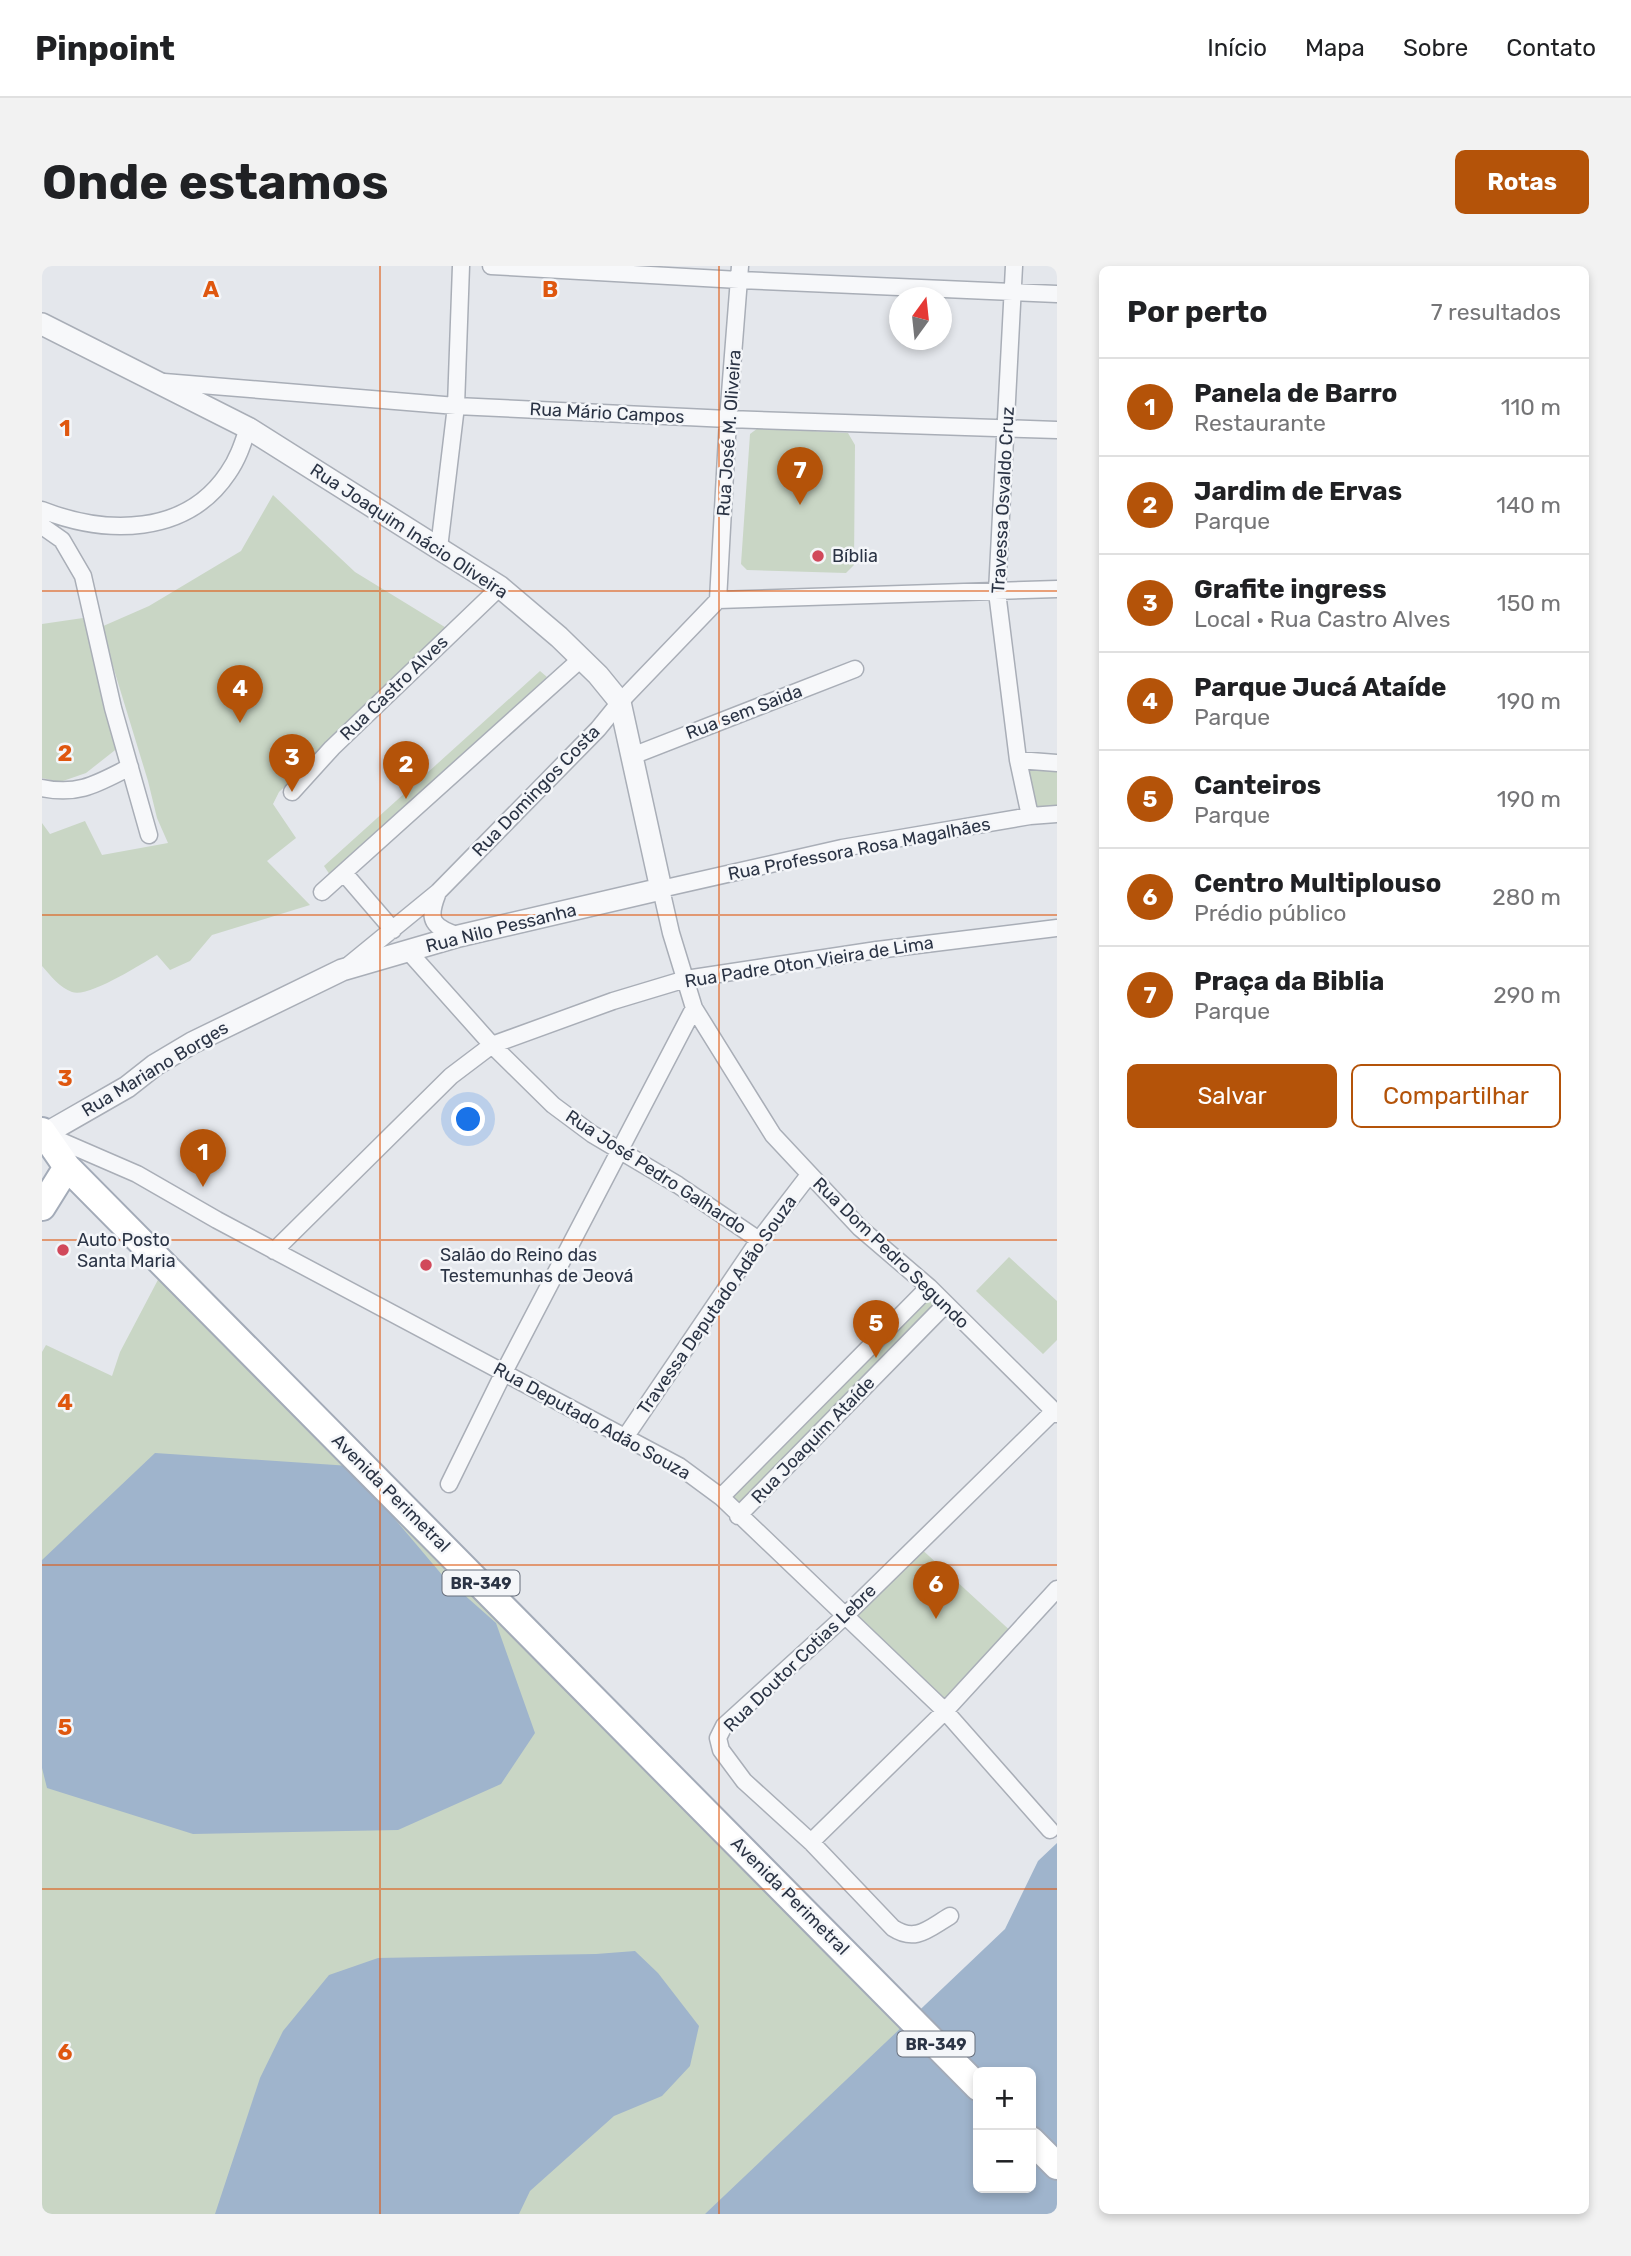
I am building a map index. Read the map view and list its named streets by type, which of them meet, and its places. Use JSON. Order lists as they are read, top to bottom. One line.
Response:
{"streets":{"main road":["Avenida Perimetral","BR-349"],"street":["Rua Mário Campos","Rua José M. Oliveira","Travessa Osvaldo Cruz","Rua Joaquim Inácio Oliveira","Rua Castro Alves","Rua sem Saida","Rua Domingos Costa","Rua Professora Rosa Magalhães","Rua Nilo Pessanha","Rua Padre Oton Vieira de Lima","Rua Mariano Borges","Rua José Pedro Galhardo","Rua Dom Pedro Segundo","Travessa Deputado Adão Souza","Rua Deputado Adão Souza","Rua Joaquim Ataíde","Rua Doutor Cotias Lebre"]},"crossings":[["Rua Mário Campos","Rua José M. Oliveira"],["Rua Mário Campos","Travessa Osvaldo Cruz"],["Rua Mário Campos","Rua Joaquim Inácio Oliveira"],["Rua José M. Oliveira","Rua Domingos Costa"],["Travessa Osvaldo Cruz","Rua Professora Rosa Magalhães"],["Rua Joaquim Inácio Oliveira","Rua Castro Alves"],["Rua Joaquim Inácio Oliveira","Rua sem Saida"],["Rua Joaquim Inácio Oliveira","Rua Domingos Costa"],["Rua Joaquim Inácio Oliveira","Rua Professora Rosa Magalhães"],["Rua Joaquim Inácio Oliveira","Rua Nilo Pessanha"],["Rua Joaquim Inácio Oliveira","Rua Dom Pedro Segundo"],["Rua Domingos Costa","Rua Nilo Pessanha"],["Rua Domingos Costa","Rua Mariano Borges"],["Rua Professora Rosa Magalhães","Rua Nilo Pessanha"],["Rua Professora Rosa Magalhães","Rua Dom Pedro Segundo"],["Rua Nilo Pessanha","Rua Mariano Borges"],["Rua Nilo Pessanha","Rua José Pedro Galhardo"],["Rua Nilo Pessanha","Rua Dom Pedro Segundo"],["Rua Padre Oton Vieira de Lima","Rua José Pedro Galhardo"],["Rua Padre Oton Vieira de Lima","Rua Dom Pedro Segundo"],["Rua Padre Oton Vieira de Lima","Rua Deputado Adão Souza"],["Rua Mariano Borges","Rua Deputado Adão Souza"],["Rua Mariano Borges","Avenida Perimetral"],["Rua José Pedro Galhardo","Travessa Deputado Adão Souza"],["Rua Dom Pedro Segundo","Travessa Deputado Adão Souza"],["Rua Dom Pedro Segundo","Rua Joaquim Ataíde"],["Rua Dom Pedro Segundo","Rua Doutor Cotias Lebre"],["Travessa Deputado Adão Souza","Rua Deputado Adão Souza"],["Rua Deputado Adão Souza","Rua Joaquim Ataíde"],["Rua Deputado Adão Souza","Avenida Perimetral"],["Rua Deputado Adão Souza","Rua Doutor Cotias Lebre"]],"places":["Bíblia","Auto Posto Santa Maria","Salão do Reino das Testemunhas de Jeová"],"north":"top","page":{"header":"Pinpoint","nav":["Início","Mapa","Sobre","Contato"],"buttons":["Rotas",["Salvar","Compartilhar"]],"title":"Onde estamos","heading":["Por perto","7 resultados"],"list":[{"mark":"1","name":"Panela de Barro","note":"Restaurante","value":"110 m"},{"mark":"2","name":"Jardim de Ervas","note":"Parque","value":"140 m"},{"mark":"3","name":"Grafite ingress","note":"Local · Rua Castro Alves","value":"150 m"},{"mark":"4","name":"Parque Jucá Ataíde","note":"Parque","value":"190 m"},{"mark":"5","name":"Canteiros","note":"Parque","value":"190 m"},{"mark":"6","name":"Centro Multiplouso","note":"Prédio público","value":"280 m"},{"mark":"7","name":"Praça da Biblia","note":"Parque","value":"290 m"}],"pins":["7","4","3","2","1","5","6"],"map_buttons":["+","−"]},"grid":{"columns":["A","B"],"rows":["1","2","3","4","5","6"]}}
